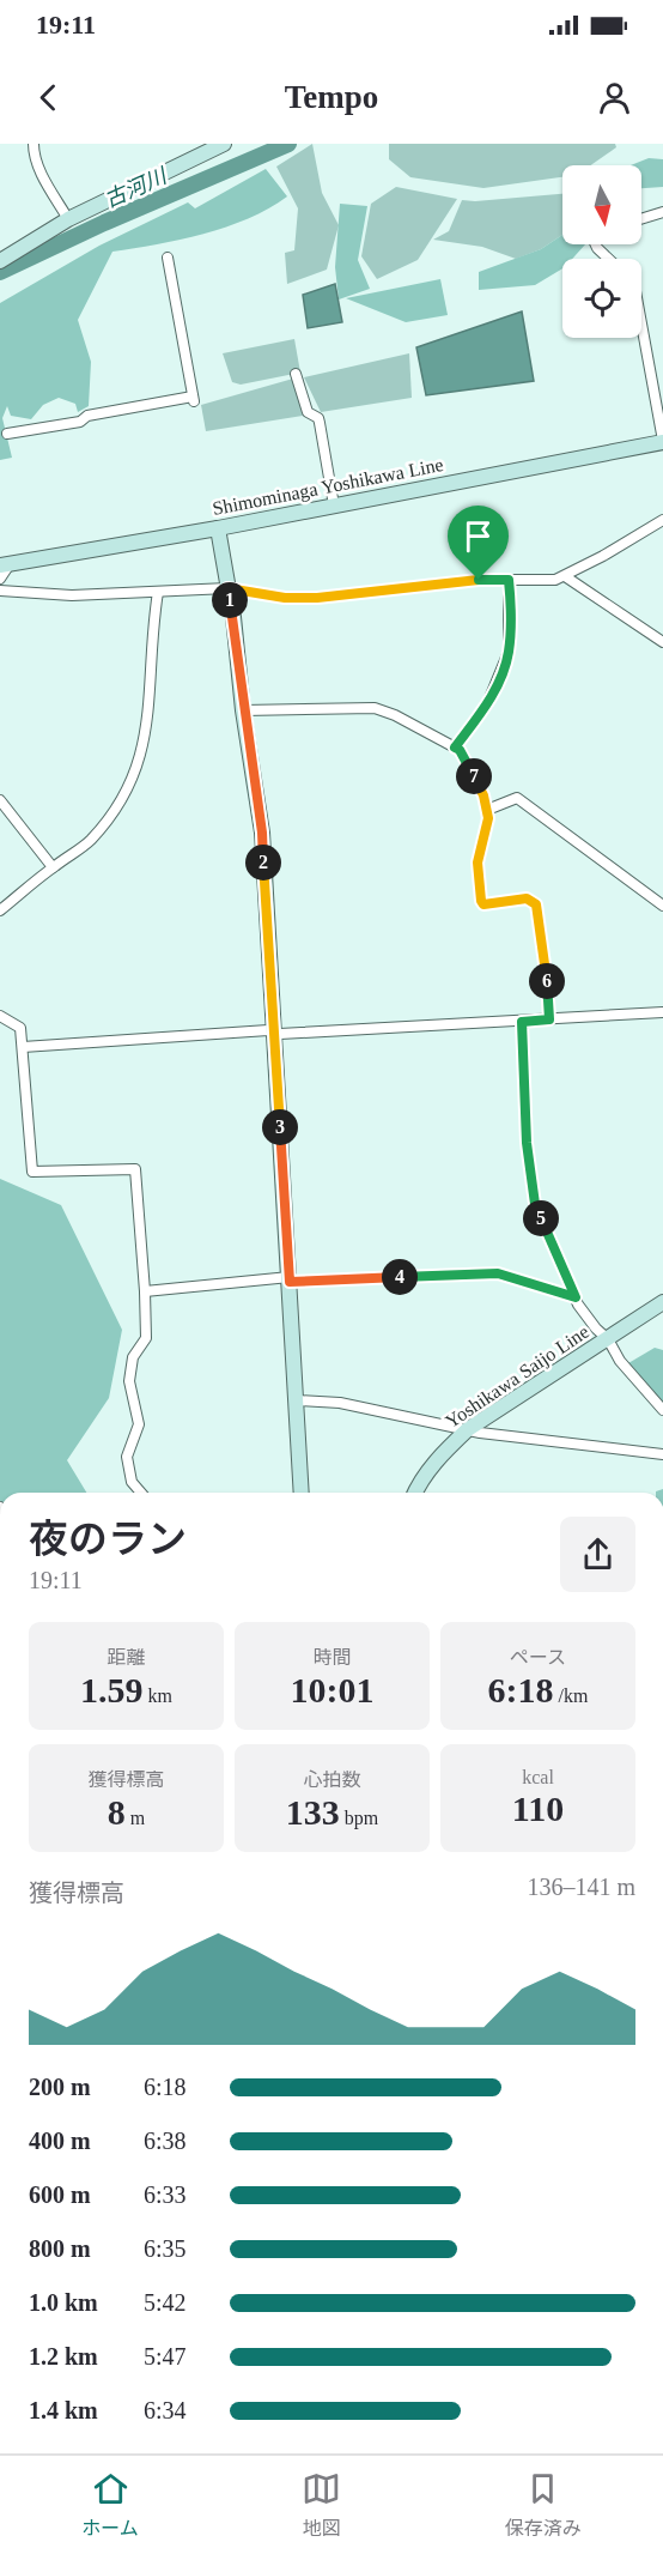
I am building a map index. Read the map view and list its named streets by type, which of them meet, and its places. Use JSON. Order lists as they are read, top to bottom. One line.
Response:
{"streets":{"street":["Shimominaga Yoshikawa Line","Yoshikawa Saijo Line"]},"water":["古河川"],"north":"bottom","page":{"status":"19:11","header":"Tempo","pins":["1","7","2","6","3","5","4"],"heading":["夜のラン","19:11"],"stats":[["距離","1.59 km"],["時間","10:01"],["ペース","6:18 /km"],["獲得標高","8 m"],["心拍数","133 bpm"],["kcal","110"]],"chart":["獲得標高","136–141 m"],"list":[{"name":"200 m","note":"6:18"},{"name":"400 m","note":"6:38"},{"name":"600 m","note":"6:33"},{"name":"800 m","note":"6:35"},{"name":"1.0 km","note":"5:42"},{"name":"1.2 km","note":"5:47"},{"name":"1.4 km","note":"6:34"}],"tabs":["ホーム","地図","保存済み"]}}
